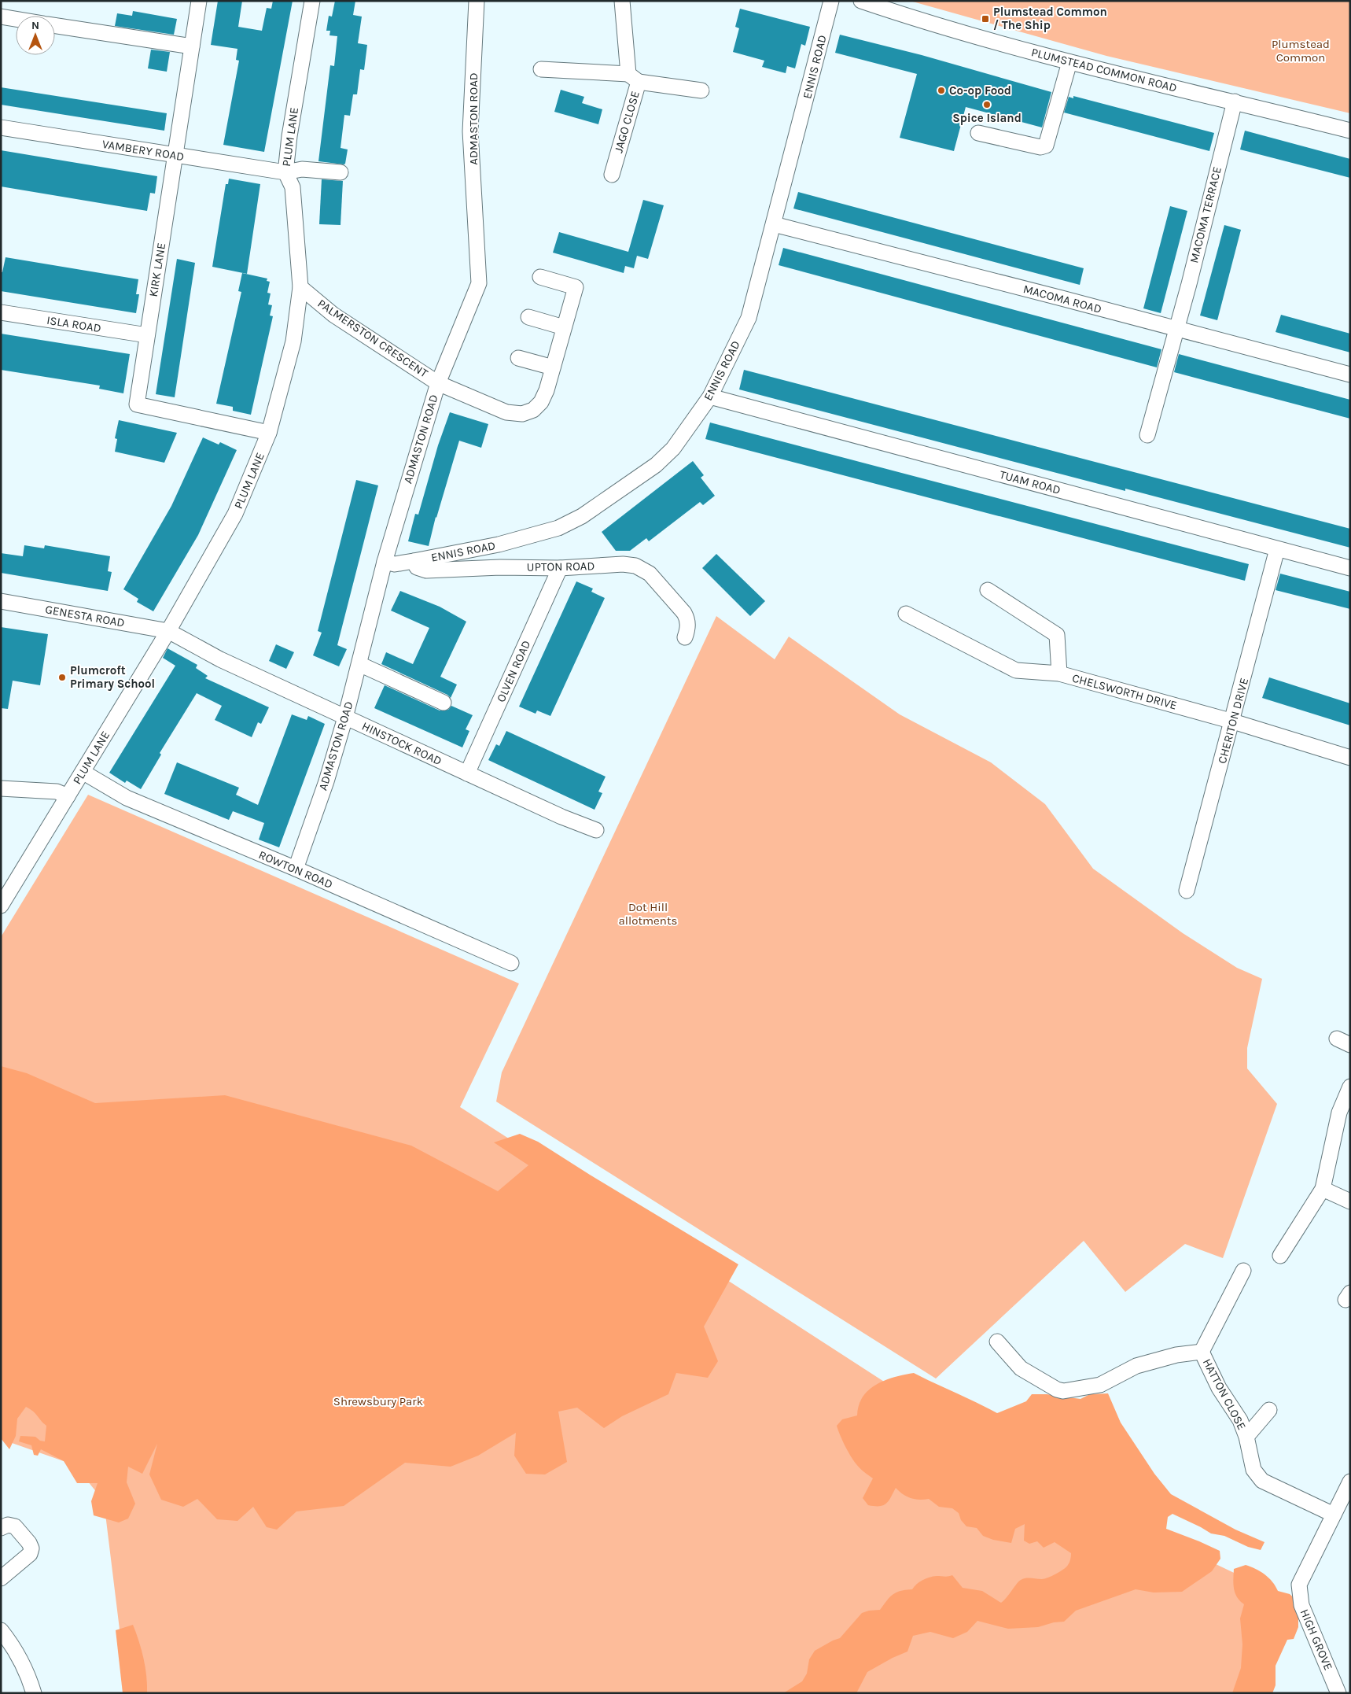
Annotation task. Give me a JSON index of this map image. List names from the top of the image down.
{
  "streets": {
    "street": [
      "ENNIS ROAD",
      "PLUMSTEAD COMMON ROAD",
      "ADMASTON ROAD",
      "JAGO CLOSE",
      "PLUM LANE",
      "VAMBERY ROAD",
      "MACOMA TERRACE",
      "KIRK LANE",
      "MACOMA ROAD",
      "ISLA ROAD",
      "PALMERSTON CRESCENT",
      "TUAM ROAD",
      "UPTON ROAD",
      "GENESTA ROAD",
      "OLVEN ROAD",
      "CHELSWORTH DRIVE",
      "CHERITON DRIVE",
      "HINSTOCK ROAD",
      "ROWTON ROAD",
      "HATTON CLOSE",
      "HIGH GROVE"
    ]
  },
  "crossings": [
    ["ENNIS ROAD", "ADMASTON ROAD"],
    ["ENNIS ROAD", "MACOMA ROAD"],
    ["ENNIS ROAD", "TUAM ROAD"],
    ["ENNIS ROAD", "UPTON ROAD"],
    ["PLUMSTEAD COMMON ROAD", "MACOMA TERRACE"],
    ["ADMASTON ROAD", "PALMERSTON CRESCENT"],
    ["ADMASTON ROAD", "HINSTOCK ROAD"],
    ["ADMASTON ROAD", "ROWTON ROAD"],
    ["PLUM LANE", "VAMBERY ROAD"],
    ["PLUM LANE", "KIRK LANE"],
    ["PLUM LANE", "PALMERSTON CRESCENT"],
    ["PLUM LANE", "GENESTA ROAD"],
    ["PLUM LANE", "HINSTOCK ROAD"],
    ["PLUM LANE", "ROWTON ROAD"],
    ["VAMBERY ROAD", "KIRK LANE"],
    ["MACOMA TERRACE", "MACOMA ROAD"],
    ["KIRK LANE", "ISLA ROAD"],
    ["TUAM ROAD", "CHERITON DRIVE"],
    ["UPTON ROAD", "OLVEN ROAD"],
    ["GENESTA ROAD", "HINSTOCK ROAD"],
    ["OLVEN ROAD", "HINSTOCK ROAD"],
    ["CHELSWORTH DRIVE", "CHERITON DRIVE"],
    ["HATTON CLOSE", "HIGH GROVE"]
  ],
  "parks": ["Plumstead Common", "Dot Hill allotments", "Shrewsbury Park"],
  "places": {
    "transit": ["Plumstead Common / The Ship"],
    "other": ["Co-op Food", "Spice Island", "Plumcroft Primary School"]
  },
  "north": "top"
}
